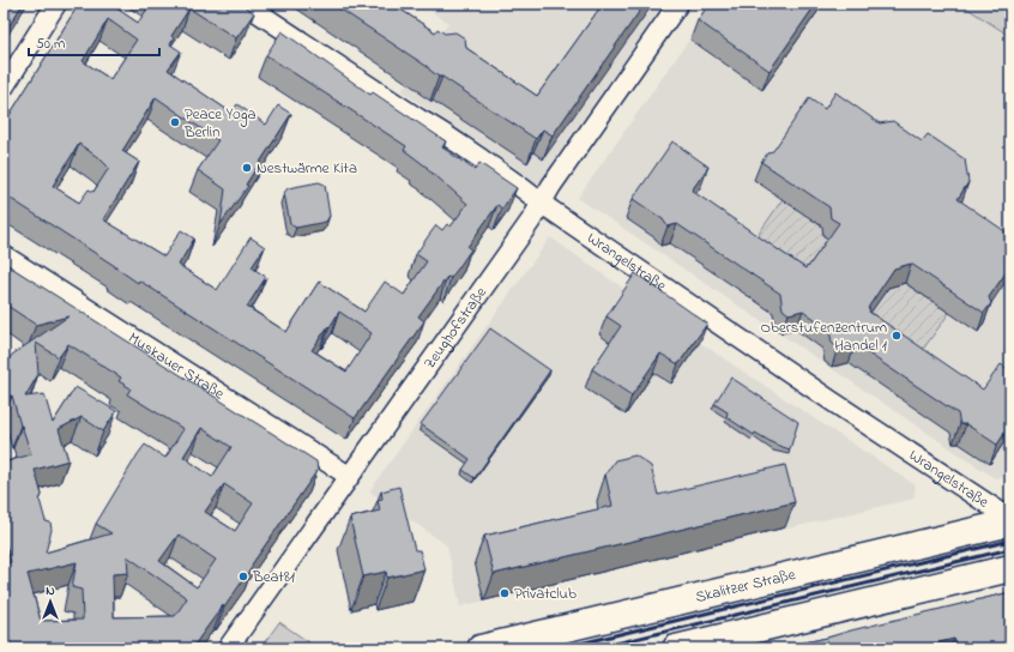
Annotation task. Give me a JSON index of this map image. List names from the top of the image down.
{
  "streets": {
    "main road": ["Skalitzer Straße"],
    "street": ["Wrangelstraße", "Zeughofstraße", "Muskauer Straße"]
  },
  "crossings": [
    ["Wrangelstraße", "Zeughofstraße"],
    ["Wrangelstraße", "Skalitzer Straße"],
    ["Zeughofstraße", "Muskauer Straße"]
  ],
  "places": [
    "Peace Yoga Berlin",
    "Nestwärme Kita",
    "Oberstufenzentrum Handel 1",
    "Beat81",
    "Privatclub"
  ],
  "scale_bar": "50 m",
  "north": "top"
}
